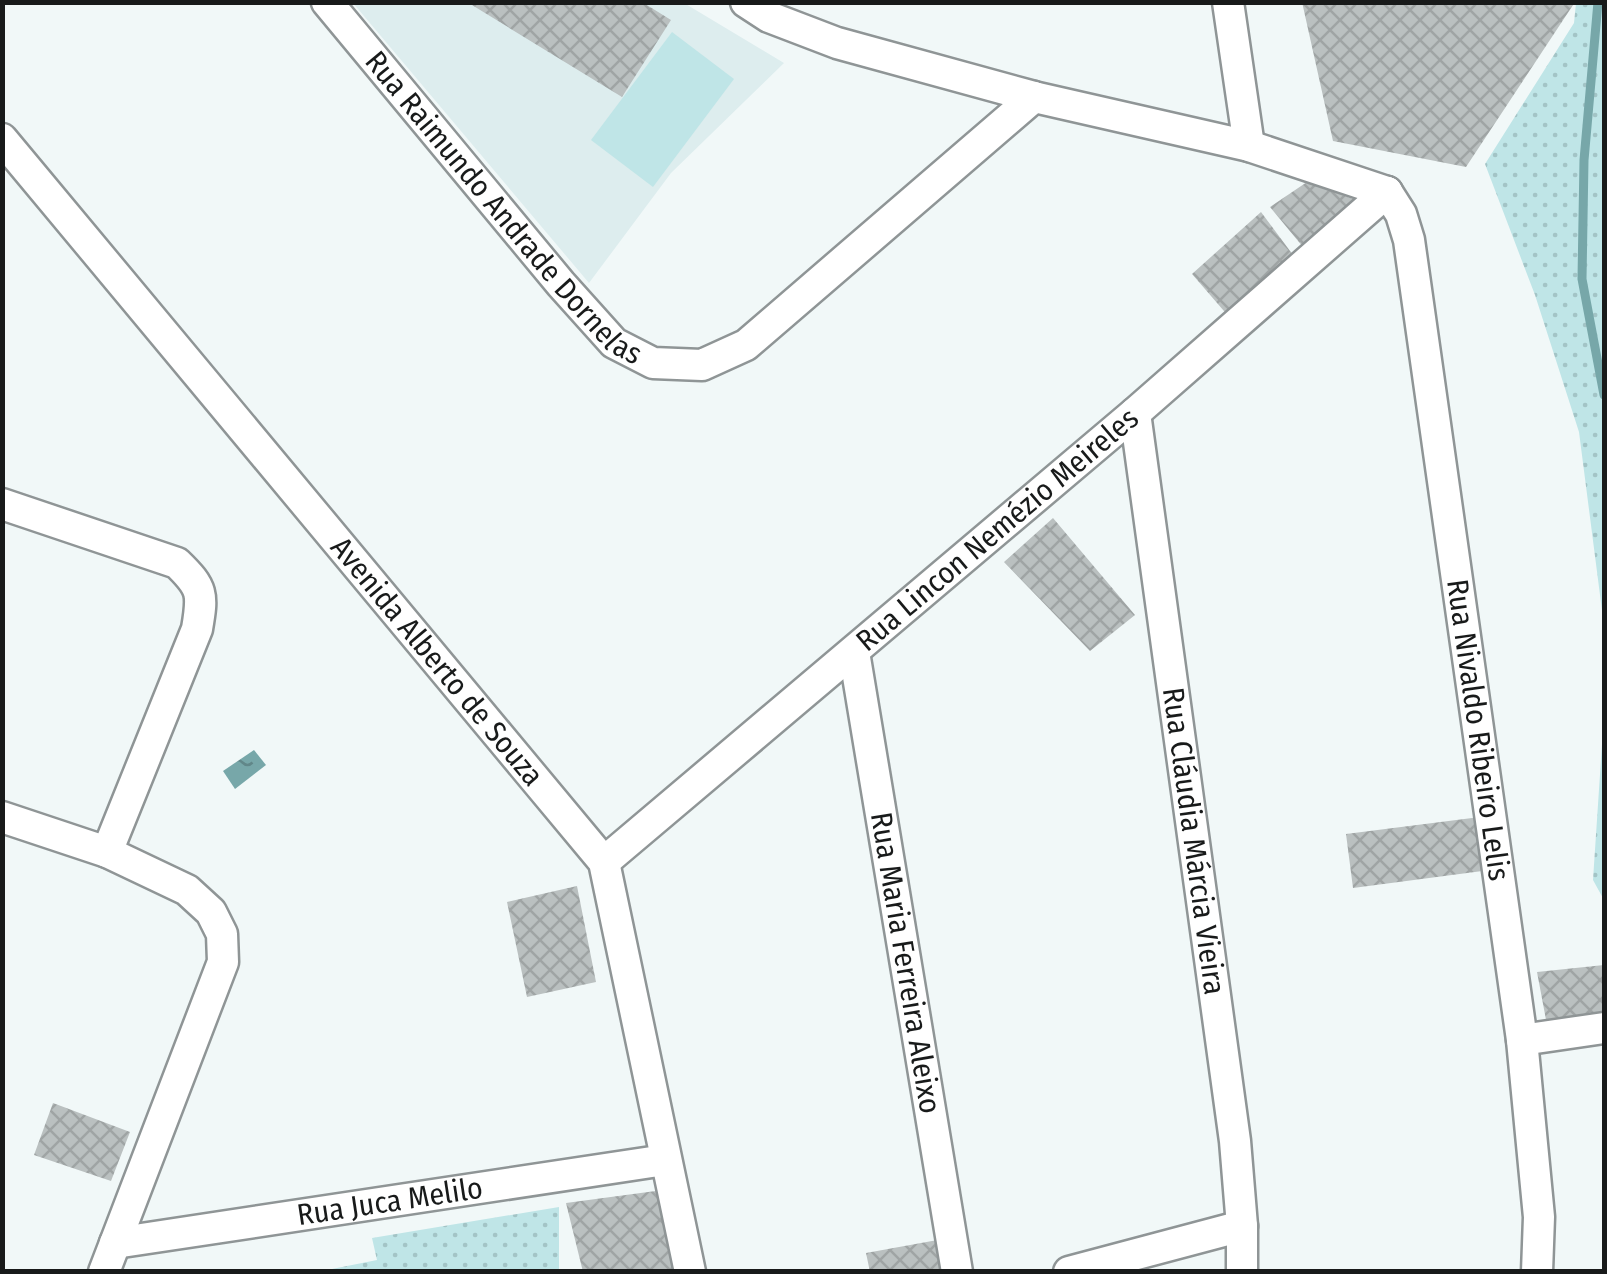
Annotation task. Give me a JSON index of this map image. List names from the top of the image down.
{
  "streets": {
    "street": [
      "Rua Raimundo Andrade Dornelas",
      "Rua Lincon Nemézio Meireles",
      "Avenida Alberto de Souza",
      "Rua Nivaldo Ribeiro Lelis",
      "Rua Cláudia Márcia Vieira",
      "Rua Maria Ferreira Aleixo",
      "Rua Juca Melilo"
    ]
  },
  "crossings": [
    ["Rua Lincon Nemézio Meireles", "Avenida Alberto de Souza"],
    ["Rua Lincon Nemézio Meireles", "Rua Nivaldo Ribeiro Lelis"],
    ["Rua Lincon Nemézio Meireles", "Rua Cláudia Márcia Vieira"],
    ["Rua Lincon Nemézio Meireles", "Rua Maria Ferreira Aleixo"],
    ["Avenida Alberto de Souza", "Rua Juca Melilo"]
  ]
}
